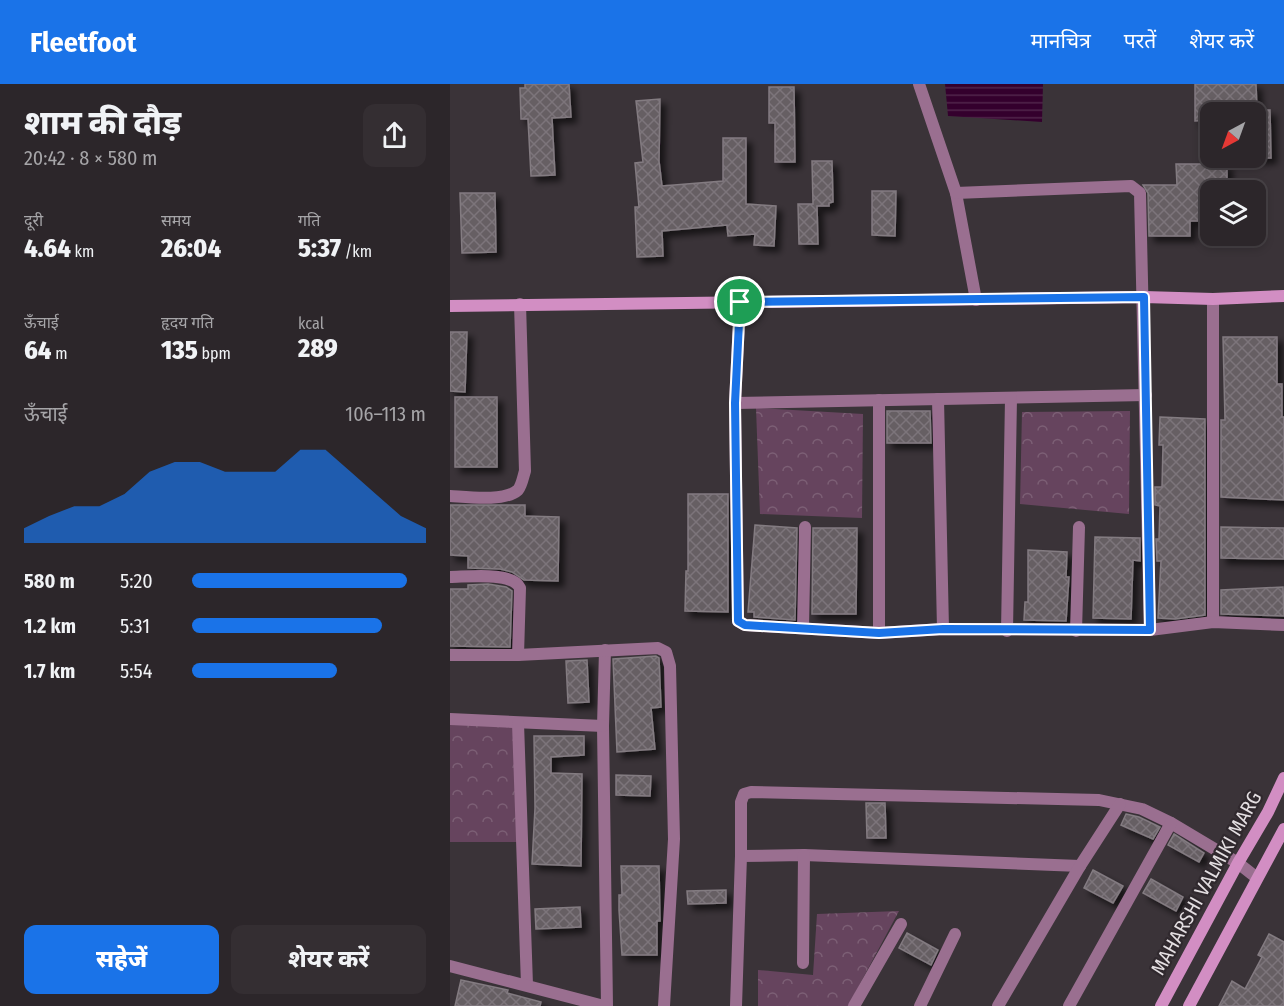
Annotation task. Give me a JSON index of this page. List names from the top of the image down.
{
  "streets": {
    "street": ["MAHARSHI VALMIKI MARG"]
  },
  "north": "bottom left",
  "page": {
    "header": "Fleetfoot",
    "nav": ["मानचित्र", "परतें", "शेयर करें"],
    "heading": ["शाम की दौड़", "20:42 · 8 × 580 m"],
    "stats": [
      ["दूरी", "4.64 km"],
      ["समय", "26:04"],
      ["गति", "5:37 /km"],
      ["ऊँचाई", "64 m"],
      ["हृदय गति", "135 bpm"],
      ["kcal", "289"]
    ],
    "chart": ["ऊँचाई", "106–113 m"],
    "list": [
      {
        "name": "580 m",
        "note": "5:20"
      },
      {
        "name": "1.2 km",
        "note": "5:31"
      },
      {
        "name": "1.7 km",
        "note": "5:54"
      }
    ],
    "buttons": ["सहेजें", "शेयर करें"]
  }
}
